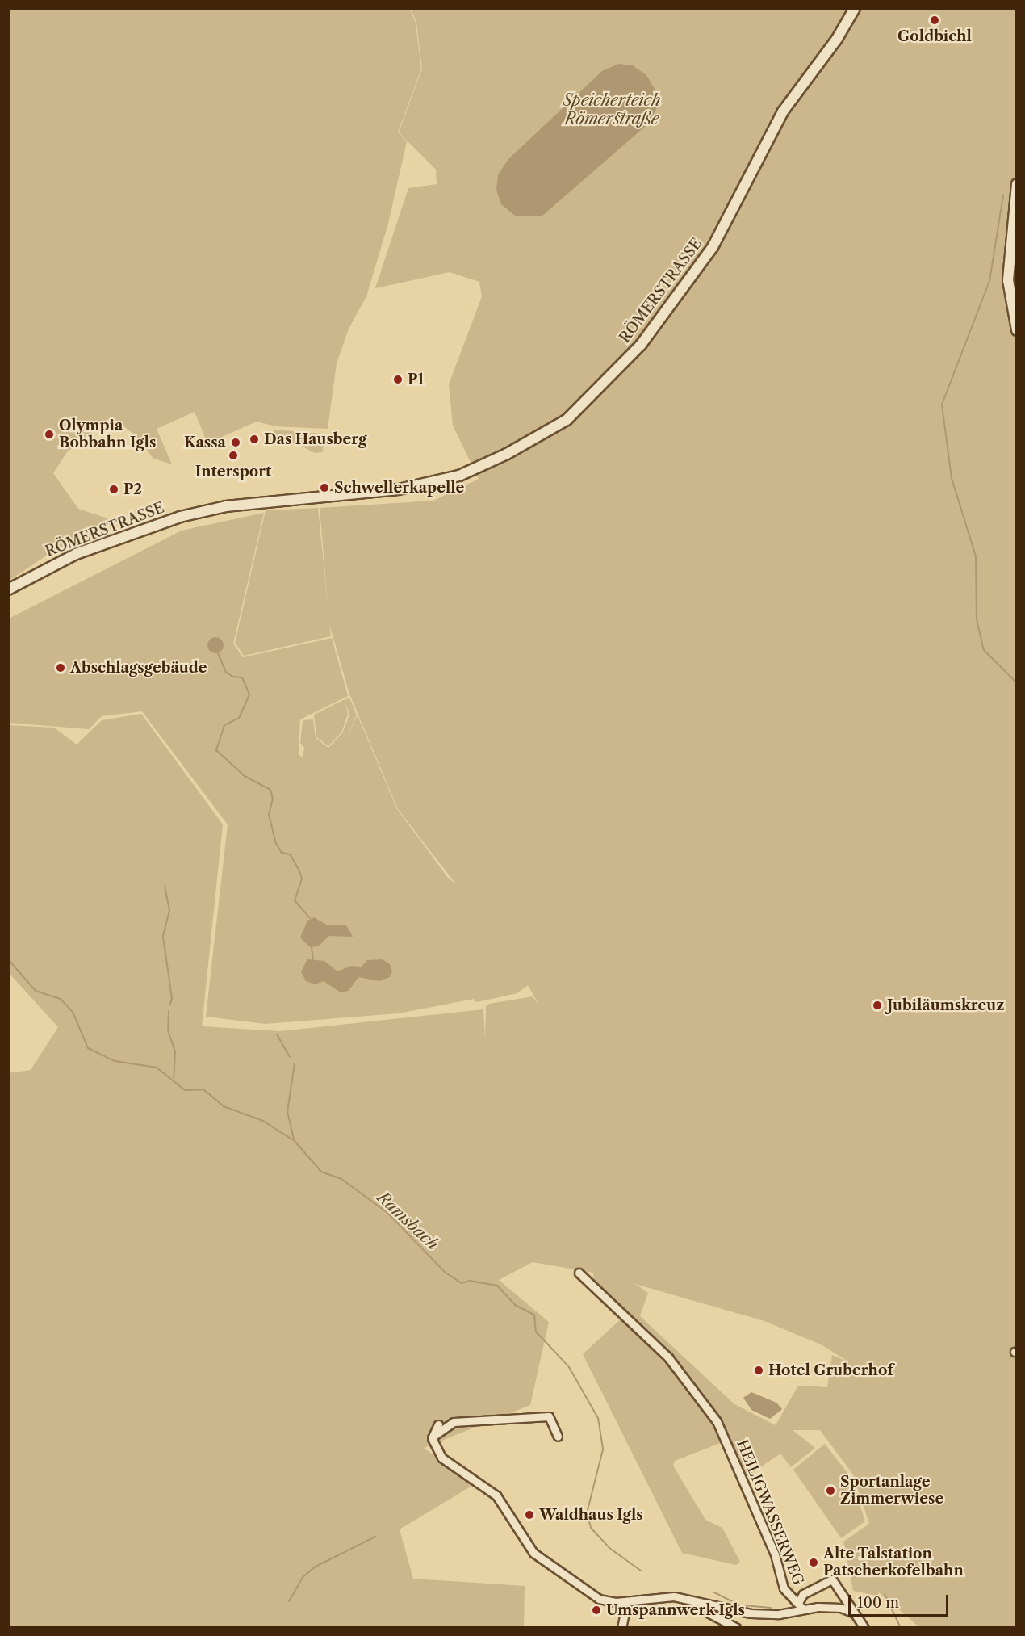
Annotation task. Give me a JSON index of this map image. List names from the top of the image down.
{
  "streets": {
    "main road": ["RÖMERSTRASSE"],
    "street": ["HEILIGWASSERWEG"]
  },
  "water": ["Speicherteich Römerstraße", "Ramsbach"],
  "places": [
    "Goldbichl",
    "P1",
    "Olympia Bobbahn Igls",
    "Das Hausberg",
    "Kassa",
    "Intersport",
    "Schwellerkapelle",
    "P2",
    "Abschlagsgebäude",
    "Jubiläumskreuz",
    "Hotel Gruberhof",
    "Sportanlage Zimmerwiese",
    "Waldhaus Igls",
    "Alte Talstation Patscherkofelbahn",
    "Umspannwerk Igls"
  ],
  "scale_bar": "100 m"
}
